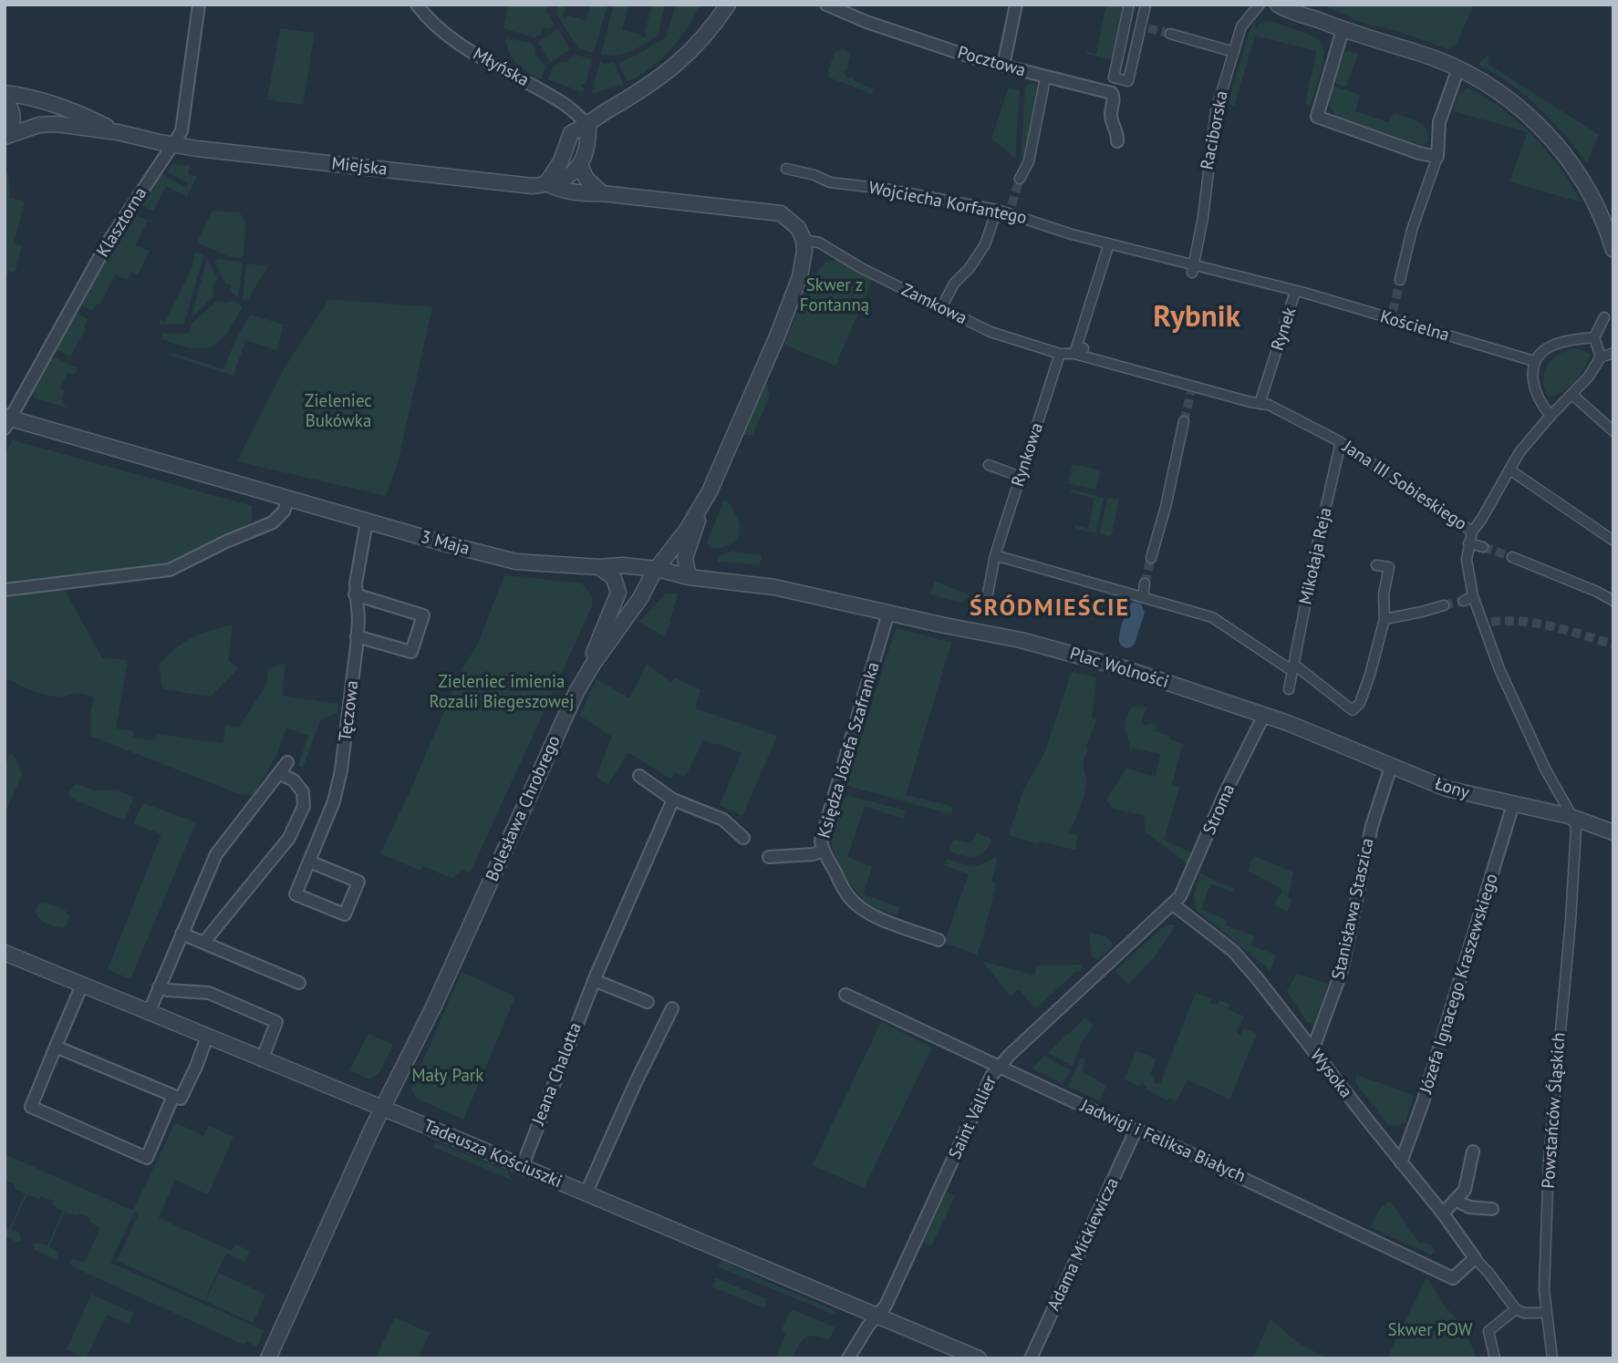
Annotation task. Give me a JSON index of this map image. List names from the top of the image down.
{
  "streets": {
    "street": [
      "Pocztowa",
      "Młyńska",
      "Raciborska",
      "Miejska",
      "Wojciecha Korfantego",
      "Klasztorna",
      "Zamkowa",
      "Kościelna",
      "Rynek",
      "Rynkowa",
      "Jana III Sobieskiego",
      "3 Maja",
      "Mikołaja Reja",
      "Plac Wolności",
      "Tęczowa",
      "Księdza Józefa Szafranka",
      "Łony",
      "Bolesława Chrobrego",
      "Stroma",
      "Stanisława Staszica",
      "Józefa Ignacego Kraszewskiego",
      "Jeana Chalotta",
      "Wysoka",
      "Powstańców Śląskich",
      "Saint Vallier",
      "Jadwigi i Feliksa Białych",
      "Tadeusza Kościuszki",
      "Adama Mickiewicza"
    ]
  },
  "crossings": [
    ["Raciborska", "Rynek"],
    ["Miejska", "Klasztorna"],
    ["Miejska", "Zamkowa"],
    ["Miejska", "Bolesława Chrobrego"],
    ["Wojciecha Korfantego", "Rynek"],
    ["Klasztorna", "3 Maja"],
    ["Zamkowa", "Rynkowa"],
    ["Zamkowa", "Bolesława Chrobrego"],
    ["Kościelna", "Rynek"],
    ["Rynek", "Jana III Sobieskiego"],
    ["Jana III Sobieskiego", "Mikołaja Reja"],
    ["Jana III Sobieskiego", "Łony"],
    ["Jana III Sobieskiego", "Powstańców Śląskich"],
    ["3 Maja", "Plac Wolności"],
    ["3 Maja", "Tęczowa"],
    ["3 Maja", "Księdza Józefa Szafranka"],
    ["3 Maja", "Bolesława Chrobrego"],
    ["Plac Wolności", "Księdza Józefa Szafranka"],
    ["Plac Wolności", "Łony"],
    ["Plac Wolności", "Stroma"],
    ["Łony", "Stanisława Staszica"],
    ["Łony", "Józefa Ignacego Kraszewskiego"],
    ["Łony", "Powstańców Śląskich"],
    ["Bolesława Chrobrego", "Tadeusza Kościuszki"],
    ["Stroma", "Wysoka"],
    ["Stroma", "Saint Vallier"],
    ["Stanisława Staszica", "Wysoka"],
    ["Józefa Ignacego Kraszewskiego", "Wysoka"],
    ["Jeana Chalotta", "Tadeusza Kościuszki"],
    ["Wysoka", "Saint Vallier"],
    ["Wysoka", "Jadwigi i Feliksa Białych"],
    ["Saint Vallier", "Jadwigi i Feliksa Białych"],
    ["Saint Vallier", "Tadeusza Kościuszki"],
    ["Jadwigi i Feliksa Białych", "Adama Mickiewicza"]
  ],
  "districts": ["Rybnik", "ŚRÓDMIEŚCIE"],
  "parks": [
    "Skwer z Fontanną",
    "Zieleniec Bukówka",
    "Zieleniec imienia Rozalii Biegeszowej",
    "Mały Park",
    "Skwer POW"
  ]
}
